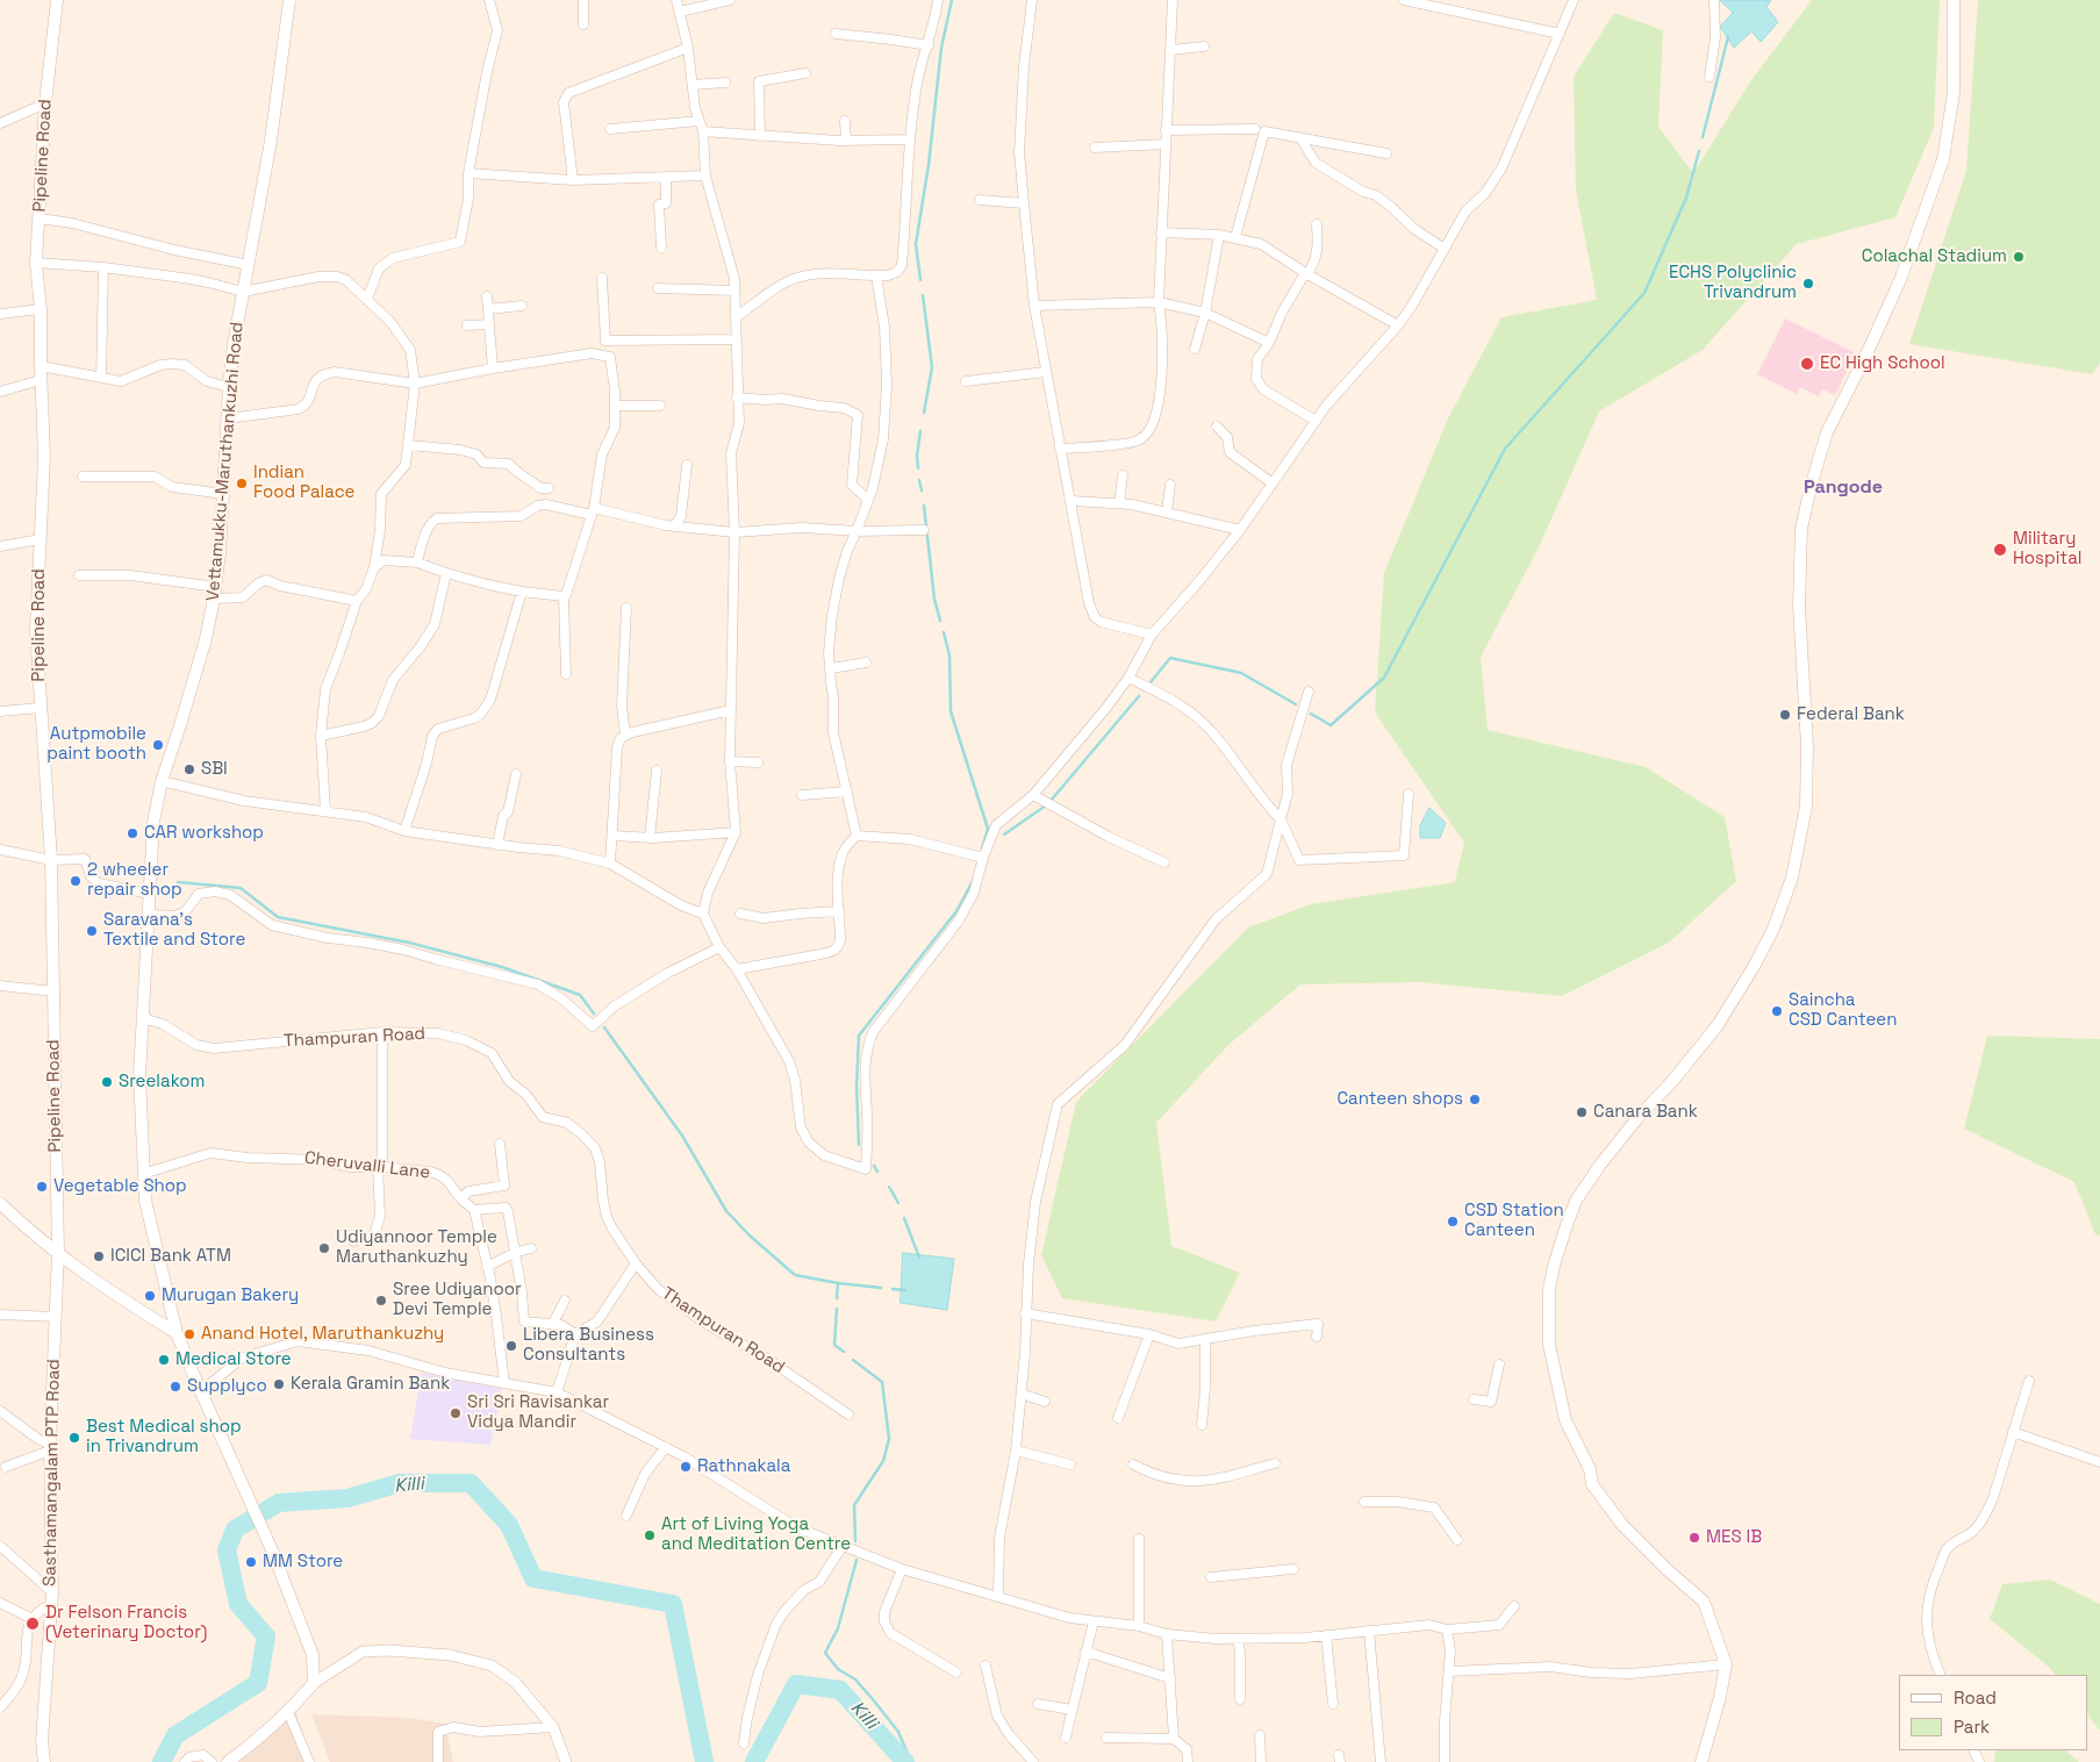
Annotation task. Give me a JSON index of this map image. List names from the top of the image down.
{
  "streets": {
    "main road": ["Pipeline Road", "Vettamukku-Maruthankuzhi Road", "Sasthamangalam PTP Road"],
    "street": ["Thampuran Road", "Cheruvalli Lane"]
  },
  "crossings": [
    ["Pipeline Road", "Sasthamangalam PTP Road"],
    ["Vettamukku-Maruthankuzhi Road", "Thampuran Road"],
    ["Vettamukku-Maruthankuzhi Road", "Cheruvalli Lane"]
  ],
  "districts": ["Pangode"],
  "water": ["Killi"],
  "places": [
    "Colachal Stadium",
    "ECHS Polyclinic Trivandrum",
    "EC High School",
    "Indian Food Palace",
    "Military Hospital",
    "Federal Bank",
    "Autpmobile paint booth",
    "SBI",
    "CAR workshop",
    "2 wheeler repair shop",
    "Saravana's Textile and Store",
    "Saincha CSD Canteen",
    "Sreelakom",
    "Canteen shops",
    "Canara Bank",
    "Vegetable Shop",
    "CSD Station Canteen",
    "Udiyannoor Temple Maruthankuzhy",
    "ICICI Bank ATM",
    "Murugan Bakery",
    "Sree Udiyanoor Devi Temple",
    "Anand Hotel, Maruthankuzhy",
    "Libera Business Consultants",
    "Medical Store",
    "Kerala Gramin Bank",
    "Supplyco",
    "Sri Sri Ravisankar Vidya Mandir",
    "Best Medical shop in Trivandrum",
    "Rathnakala",
    "Art of Living Yoga and Meditation Centre",
    "MES IB",
    "MM Store",
    "Dr Felson Francis (Veterinary Doctor)"
  ],
  "legend": ["Road", "Park"]
}
